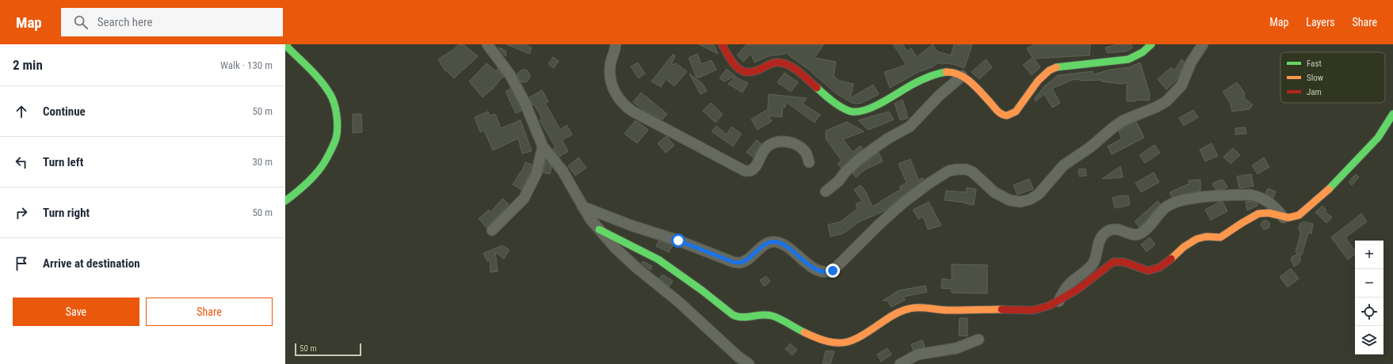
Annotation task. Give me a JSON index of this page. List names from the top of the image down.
{
  "legend": ["Fast", "Slow", "Jam"],
  "scale_bar": "50 m",
  "page": {
    "header": "Map",
    "search": "Search here",
    "nav": ["Map", "Layers", "Share"],
    "heading": ["2 min", "Walk · 130 m"],
    "list": [
      ["Continue", "50 m"],
      ["Turn left", "30 m"],
      ["Turn right", "50 m"],
      "Arrive at destination"
    ],
    "map_buttons": ["+", "−"],
    "buttons": ["Save", "Share"],
    "scale": "50 m"
  }
}
